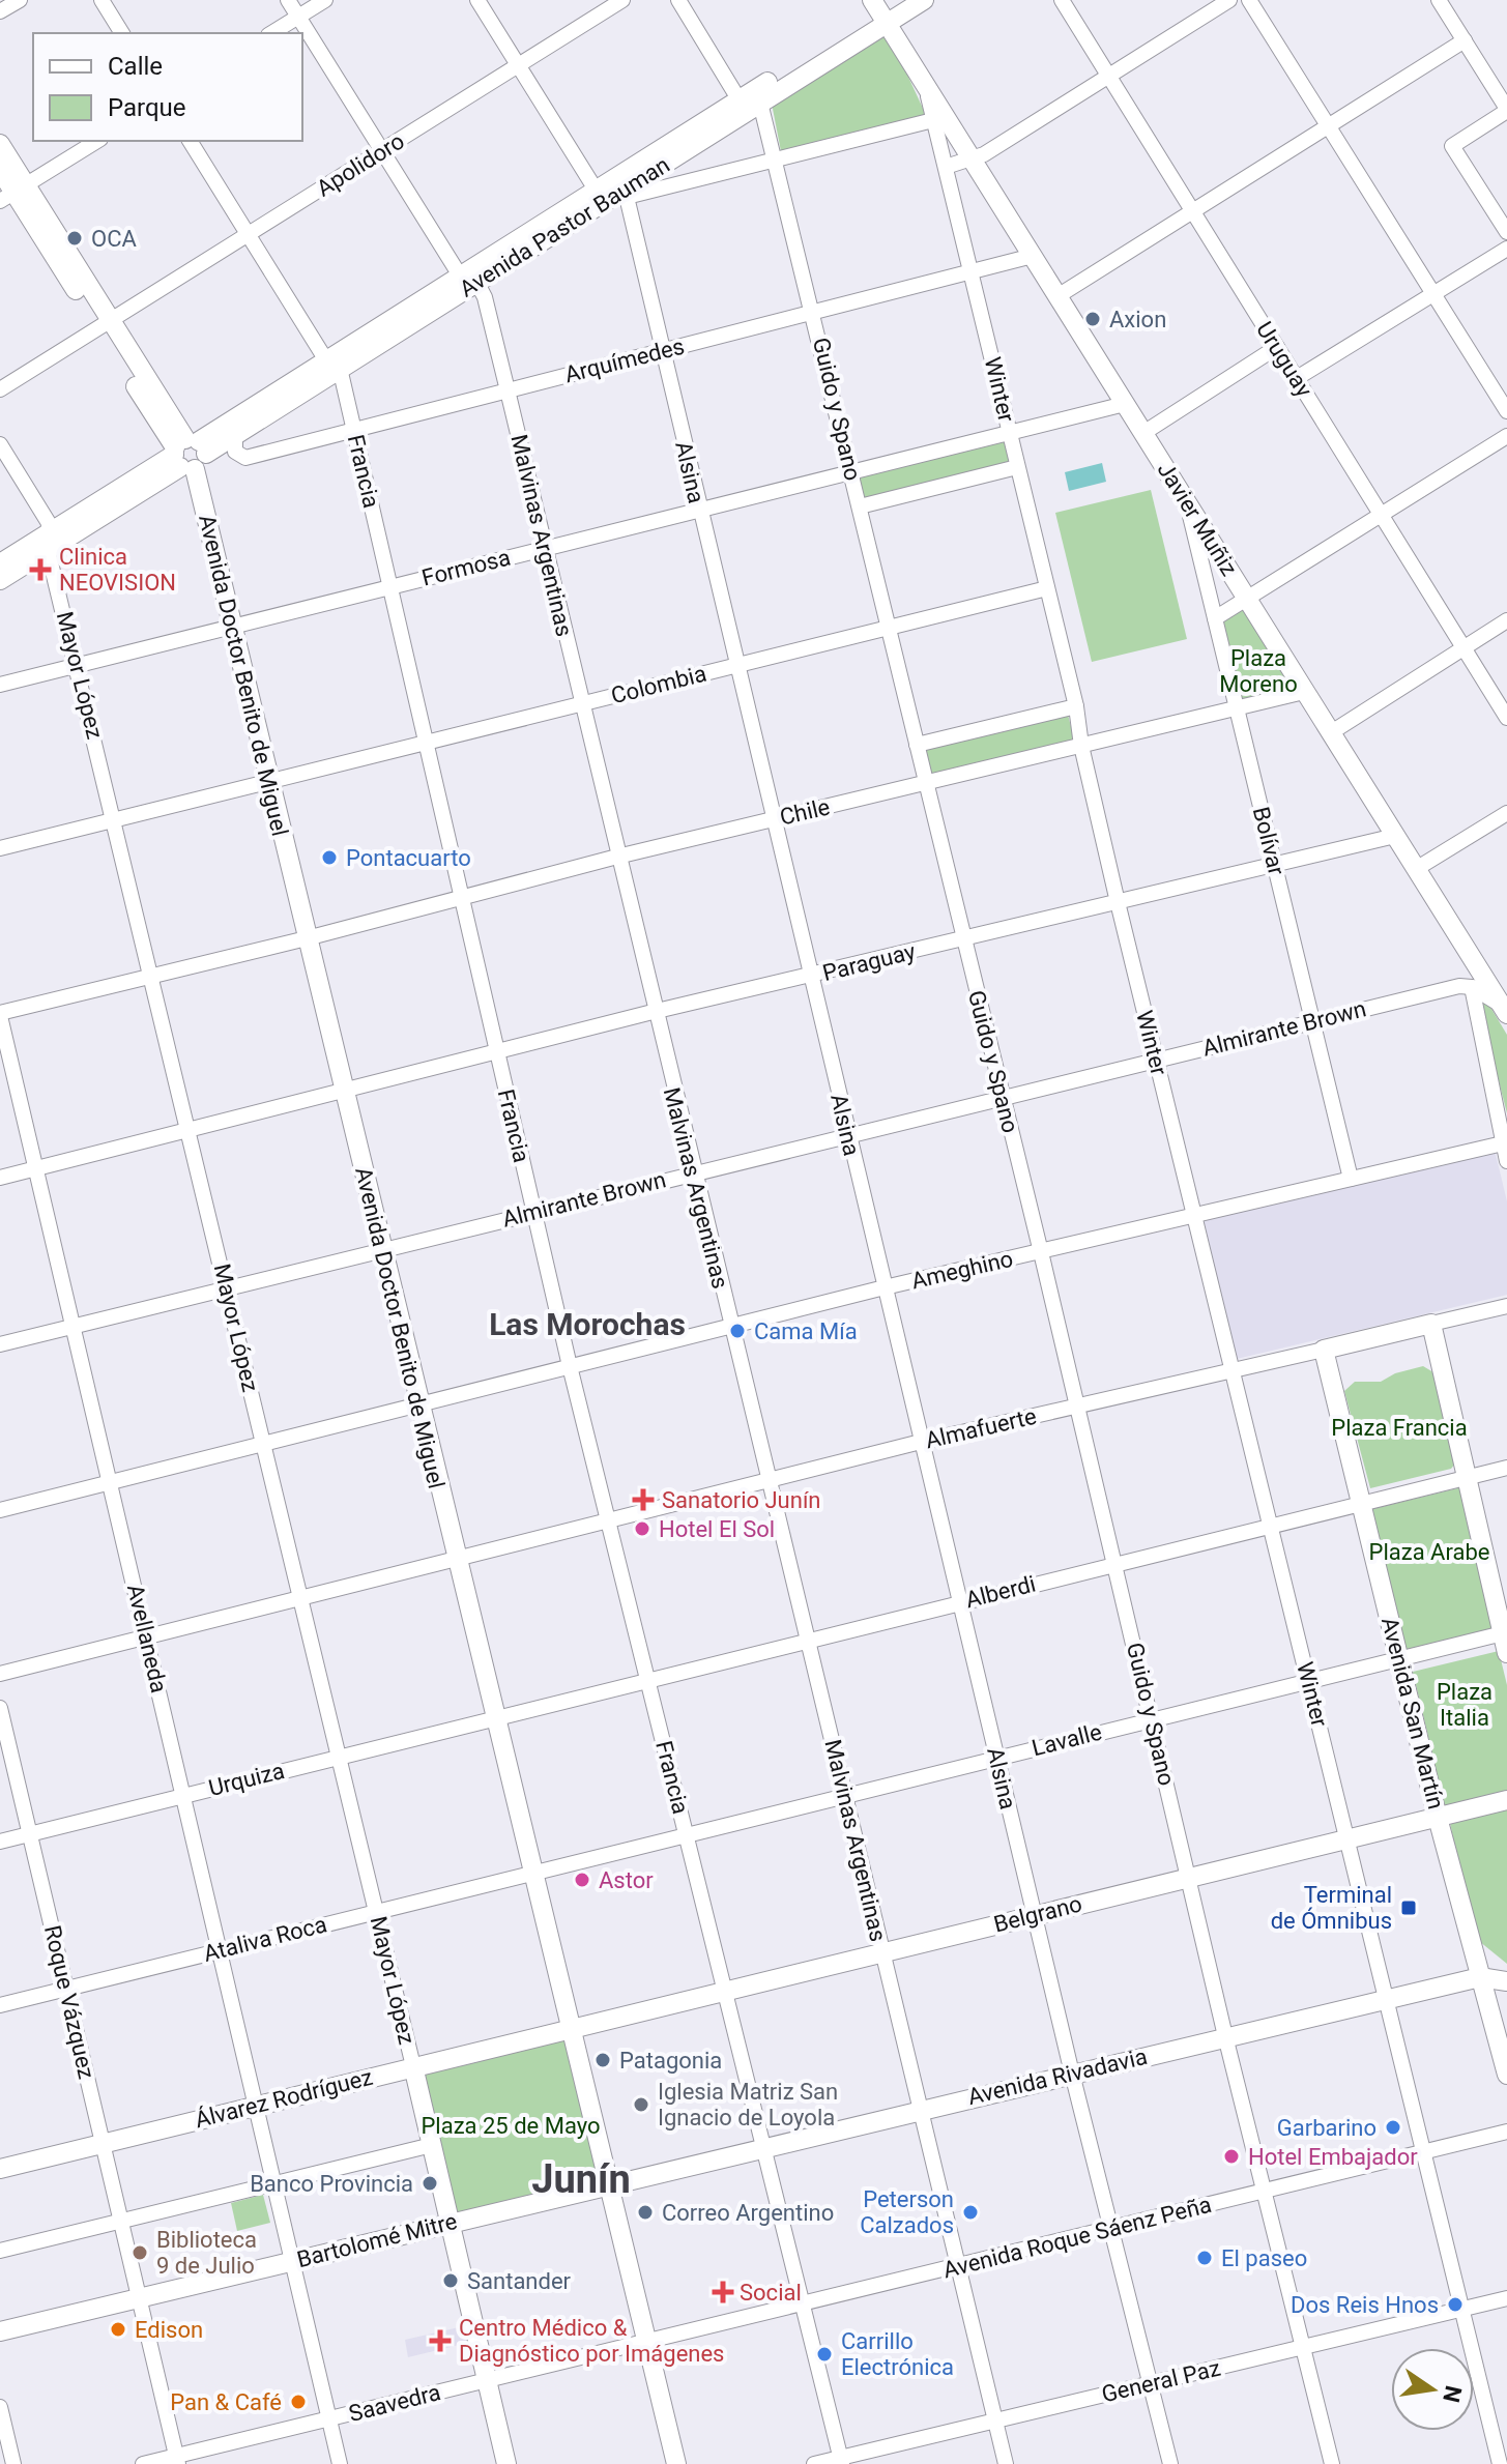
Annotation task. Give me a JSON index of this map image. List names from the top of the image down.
{
  "streets": {
    "main road": [
      "Avenida Pastor Bauman",
      "Javier Muñiz",
      "Mayor López",
      "Avenida Doctor Benito de Miguel",
      "Almafuerte",
      "Avenida San Martín",
      "Belgrano",
      "Avenida Rivadavia",
      "Álvarez Rodríguez",
      "Bartolomé Mitre"
    ],
    "street": [
      "Apolidoro",
      "Uruguay",
      "Arquímedes",
      "Winter",
      "Guido y Spano",
      "Francia",
      "Alsina",
      "Malvinas Argentinas",
      "Formosa",
      "Colombia",
      "Chile",
      "Bolívar",
      "Paraguay",
      "Almirante Brown",
      "Ameghino",
      "Alberdi",
      "Avellaneda",
      "Lavalle",
      "Urquiza",
      "Ataliva Roca",
      "Roque Vázquez",
      "Avenida Roque Sáenz Peña",
      "General Paz",
      "Saavedra"
    ]
  },
  "crossings": [
    ["Apolidoro", "Francia"],
    ["Apolidoro", "Malvinas Argentinas"],
    ["Apolidoro", "Avenida Doctor Benito de Miguel"],
    ["Avenida Pastor Bauman", "Arquímedes"],
    ["Avenida Pastor Bauman", "Guido y Spano"],
    ["Avenida Pastor Bauman", "Francia"],
    ["Avenida Pastor Bauman", "Alsina"],
    ["Avenida Pastor Bauman", "Javier Muñiz"],
    ["Avenida Pastor Bauman", "Malvinas Argentinas"],
    ["Avenida Pastor Bauman", "Avenida Doctor Benito de Miguel"],
    ["Arquímedes", "Winter"],
    ["Arquímedes", "Guido y Spano"],
    ["Arquímedes", "Francia"],
    ["Arquímedes", "Alsina"],
    ["Arquímedes", "Javier Muñiz"],
    ["Arquímedes", "Malvinas Argentinas"],
    ["Winter", "Javier Muñiz"],
    ["Winter", "Formosa"],
    ["Winter", "Colombia"],
    ["Winter", "Chile"],
    ["Winter", "Paraguay"],
    ["Winter", "Almirante Brown"],
    ["Winter", "Ameghino"],
    ["Winter", "Almafuerte"],
    ["Winter", "Alberdi"],
    ["Winter", "Lavalle"],
    ["Winter", "Belgrano"],
    ["Winter", "Avenida Rivadavia"],
    ["Winter", "Avenida Roque Sáenz Peña"],
    ["Winter", "General Paz"],
    ["Guido y Spano", "Formosa"],
    ["Guido y Spano", "Colombia"],
    ["Guido y Spano", "Chile"],
    ["Guido y Spano", "Paraguay"],
    ["Guido y Spano", "Almirante Brown"],
    ["Guido y Spano", "Ameghino"],
    ["Guido y Spano", "Almafuerte"],
    ["Guido y Spano", "Alberdi"],
    ["Guido y Spano", "Lavalle"],
    ["Guido y Spano", "Belgrano"],
    ["Guido y Spano", "Avenida Rivadavia"],
    ["Guido y Spano", "Avenida Roque Sáenz Peña"],
    ["Guido y Spano", "General Paz"],
    ["Francia", "Formosa"],
    ["Francia", "Colombia"],
    ["Francia", "Chile"],
    ["Francia", "Paraguay"],
    ["Francia", "Almirante Brown"],
    ["Francia", "Ameghino"],
    ["Francia", "Almafuerte"],
    ["Francia", "Alberdi"],
    ["Francia", "Lavalle"],
    ["Francia", "Belgrano"],
    ["Francia", "Avenida Rivadavia"],
    ["Francia", "Avenida Roque Sáenz Peña"],
    ["Francia", "General Paz"],
    ["Alsina", "Formosa"],
    ["Alsina", "Colombia"],
    ["Alsina", "Chile"],
    ["Alsina", "Paraguay"],
    ["Alsina", "Almirante Brown"],
    ["Alsina", "Ameghino"],
    ["Alsina", "Almafuerte"],
    ["Alsina", "Alberdi"],
    ["Alsina", "Lavalle"],
    ["Alsina", "Belgrano"],
    ["Alsina", "Avenida Rivadavia"],
    ["Alsina", "Avenida Roque Sáenz Peña"],
    ["Alsina", "General Paz"],
    ["Javier Muñiz", "Formosa"],
    ["Javier Muñiz", "Chile"],
    ["Javier Muñiz", "Bolívar"],
    ["Javier Muñiz", "Paraguay"],
    ["Malvinas Argentinas", "Formosa"],
    ["Malvinas Argentinas", "Colombia"],
    ["Malvinas Argentinas", "Chile"],
    ["Malvinas Argentinas", "Paraguay"],
    ["Malvinas Argentinas", "Almirante Brown"],
    ["Malvinas Argentinas", "Ameghino"],
    ["Malvinas Argentinas", "Almafuerte"],
    ["Malvinas Argentinas", "Alberdi"],
    ["Malvinas Argentinas", "Lavalle"],
    ["Malvinas Argentinas", "Belgrano"],
    ["Malvinas Argentinas", "Avenida Rivadavia"],
    ["Malvinas Argentinas", "Avenida Roque Sáenz Peña"],
    ["Malvinas Argentinas", "General Paz"],
    ["Formosa", "Mayor López"],
    ["Formosa", "Avenida Doctor Benito de Miguel"],
    ["Mayor López", "Colombia"],
    ["Mayor López", "Chile"],
    ["Mayor López", "Paraguay"],
    ["Mayor López", "Almirante Brown"],
    ["Mayor López", "Ameghino"],
    ["Mayor López", "Almafuerte"],
    ["Mayor López", "Urquiza"],
    ["Mayor López", "Ataliva Roca"],
    ["Mayor López", "Álvarez Rodríguez"],
    ["Mayor López", "Bartolomé Mitre"],
    ["Mayor López", "Saavedra"],
    ["Avenida Doctor Benito de Miguel", "Colombia"],
    ["Avenida Doctor Benito de Miguel", "Chile"],
    ["Avenida Doctor Benito de Miguel", "Paraguay"],
    ["Avenida Doctor Benito de Miguel", "Almirante Brown"],
    ["Avenida Doctor Benito de Miguel", "Ameghino"],
    ["Avenida Doctor Benito de Miguel", "Almafuerte"],
    ["Avenida Doctor Benito de Miguel", "Alberdi"],
    ["Avenida Doctor Benito de Miguel", "Lavalle"],
    ["Avenida Doctor Benito de Miguel", "Urquiza"],
    ["Avenida Doctor Benito de Miguel", "Belgrano"],
    ["Avenida Doctor Benito de Miguel", "Ataliva Roca"],
    ["Avenida Doctor Benito de Miguel", "Avenida Rivadavia"],
    ["Avenida Doctor Benito de Miguel", "Álvarez Rodríguez"],
    ["Avenida Doctor Benito de Miguel", "Avenida Roque Sáenz Peña"],
    ["Avenida Doctor Benito de Miguel", "Bartolomé Mitre"],
    ["Avenida Doctor Benito de Miguel", "Saavedra"],
    ["Chile", "Bolívar"],
    ["Chile", "Avellaneda"],
    ["Bolívar", "Paraguay"],
    ["Bolívar", "Almirante Brown"],
    ["Bolívar", "Ameghino"],
    ["Paraguay", "Avellaneda"],
    ["Almirante Brown", "Avellaneda"],
    ["Ameghino", "Avellaneda"],
    ["Almafuerte", "Avellaneda"],
    ["Almafuerte", "Avenida San Martín"],
    ["Alberdi", "Avenida San Martín"],
    ["Alberdi", "Urquiza"],
    ["Avellaneda", "Urquiza"],
    ["Avellaneda", "Ataliva Roca"],
    ["Avellaneda", "Álvarez Rodríguez"],
    ["Avellaneda", "Bartolomé Mitre"],
    ["Avellaneda", "Saavedra"],
    ["Avenida San Martín", "Lavalle"],
    ["Avenida San Martín", "Belgrano"],
    ["Avenida San Martín", "Avenida Rivadavia"],
    ["Lavalle", "Ataliva Roca"],
    ["Urquiza", "Roque Vázquez"],
    ["Belgrano", "Álvarez Rodríguez"],
    ["Ataliva Roca", "Roque Vázquez"],
    ["Roque Vázquez", "Álvarez Rodríguez"],
    ["Roque Vázquez", "Bartolomé Mitre"],
    ["Roque Vázquez", "Saavedra"],
    ["Avenida Rivadavia", "Bartolomé Mitre"],
    ["Avenida Roque Sáenz Peña", "Saavedra"]
  ],
  "districts": ["Las Morochas", "Junín"],
  "parks": [
    "Plaza Moreno",
    "Plaza Francia",
    "Plaza Arabe",
    "Plaza Italia",
    "Plaza 25 de Mayo"
  ],
  "places": {
    "other": [
      "OCA",
      "Axion",
      "Pontacuarto",
      "Cama Mía",
      "Hotel El Sol",
      "Astor",
      "Patagonia",
      "Iglesia Matriz San Ignacio de Loyola",
      "Garbarino",
      "Hotel Embajador",
      "Banco Provincia",
      "Correo Argentino",
      "Peterson Calzados",
      "Biblioteca 9 de Julio",
      "El paseo",
      "Santander",
      "Dos Reis Hnos",
      "Edison",
      "Carrillo Electrónica",
      "Pan & Café"
    ],
    "health": [
      "Clinica NEOVISION",
      "Sanatorio Junín",
      "Social",
      "Centro Médico & Diagnóstico por Imágenes"
    ],
    "transit": ["Terminal de Ómnibus"]
  },
  "legend": ["Calle", "Parque"],
  "north": "right"
}
